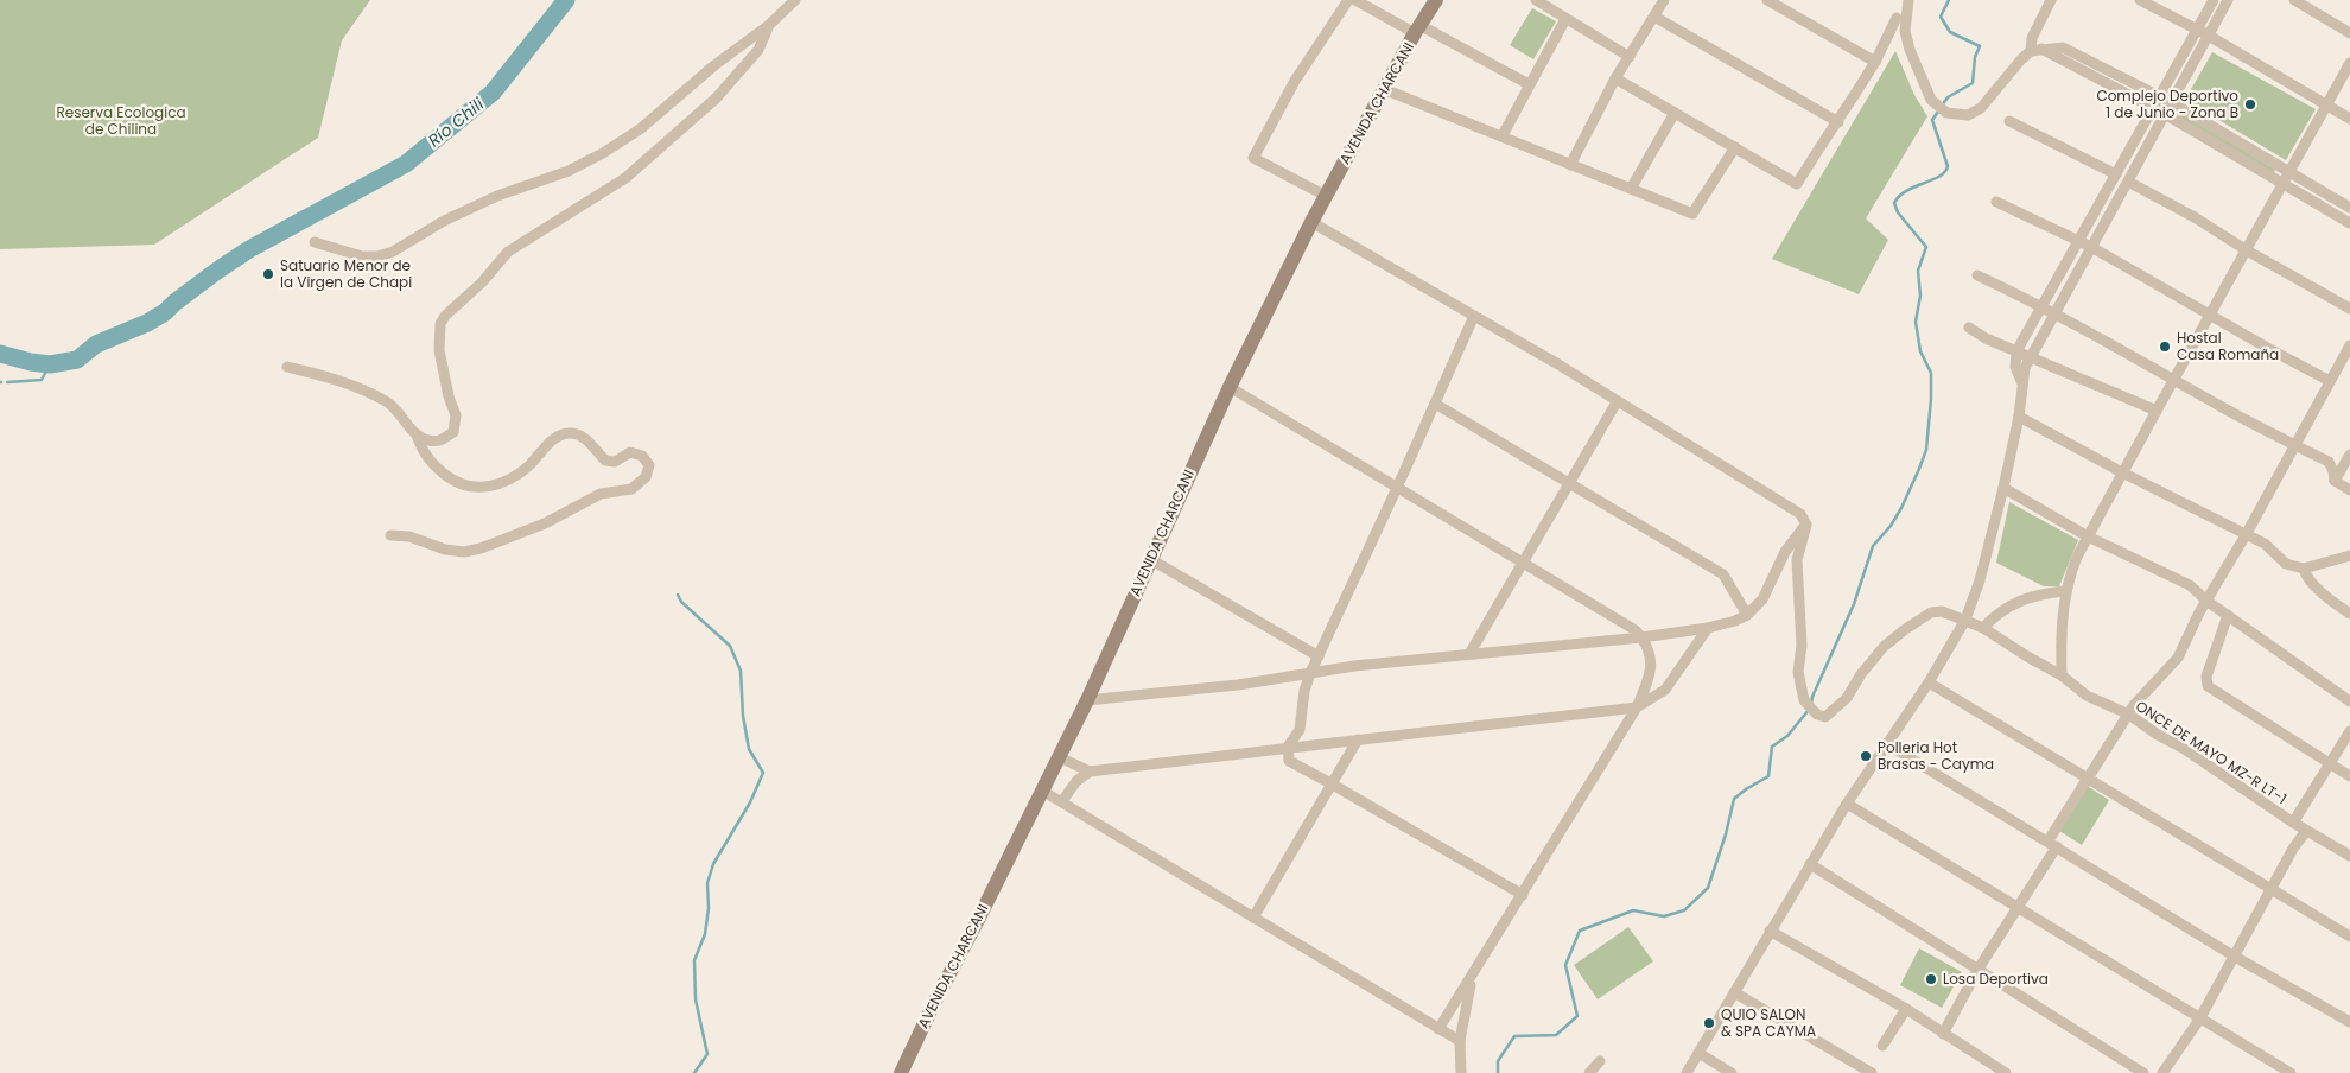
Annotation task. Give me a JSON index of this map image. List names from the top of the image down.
{
  "streets": {
    "main road": ["AVENIDA CHARCANI"],
    "street": ["ONCE DE MAYO MZ-R LT-1"]
  },
  "water": ["Río Chili"],
  "parks": ["Reserva Ecologica de Chilina"],
  "places": [
    "Complejo Deportivo 1 de Junio - Zona B",
    "Satuario Menor de la Virgen de Chapi",
    "Hostal Casa Romaña",
    "Polleria Hot Brasas - Cayma",
    "Losa Deportiva",
    "QUIO SALON & SPA CAYMA"
  ]
}
